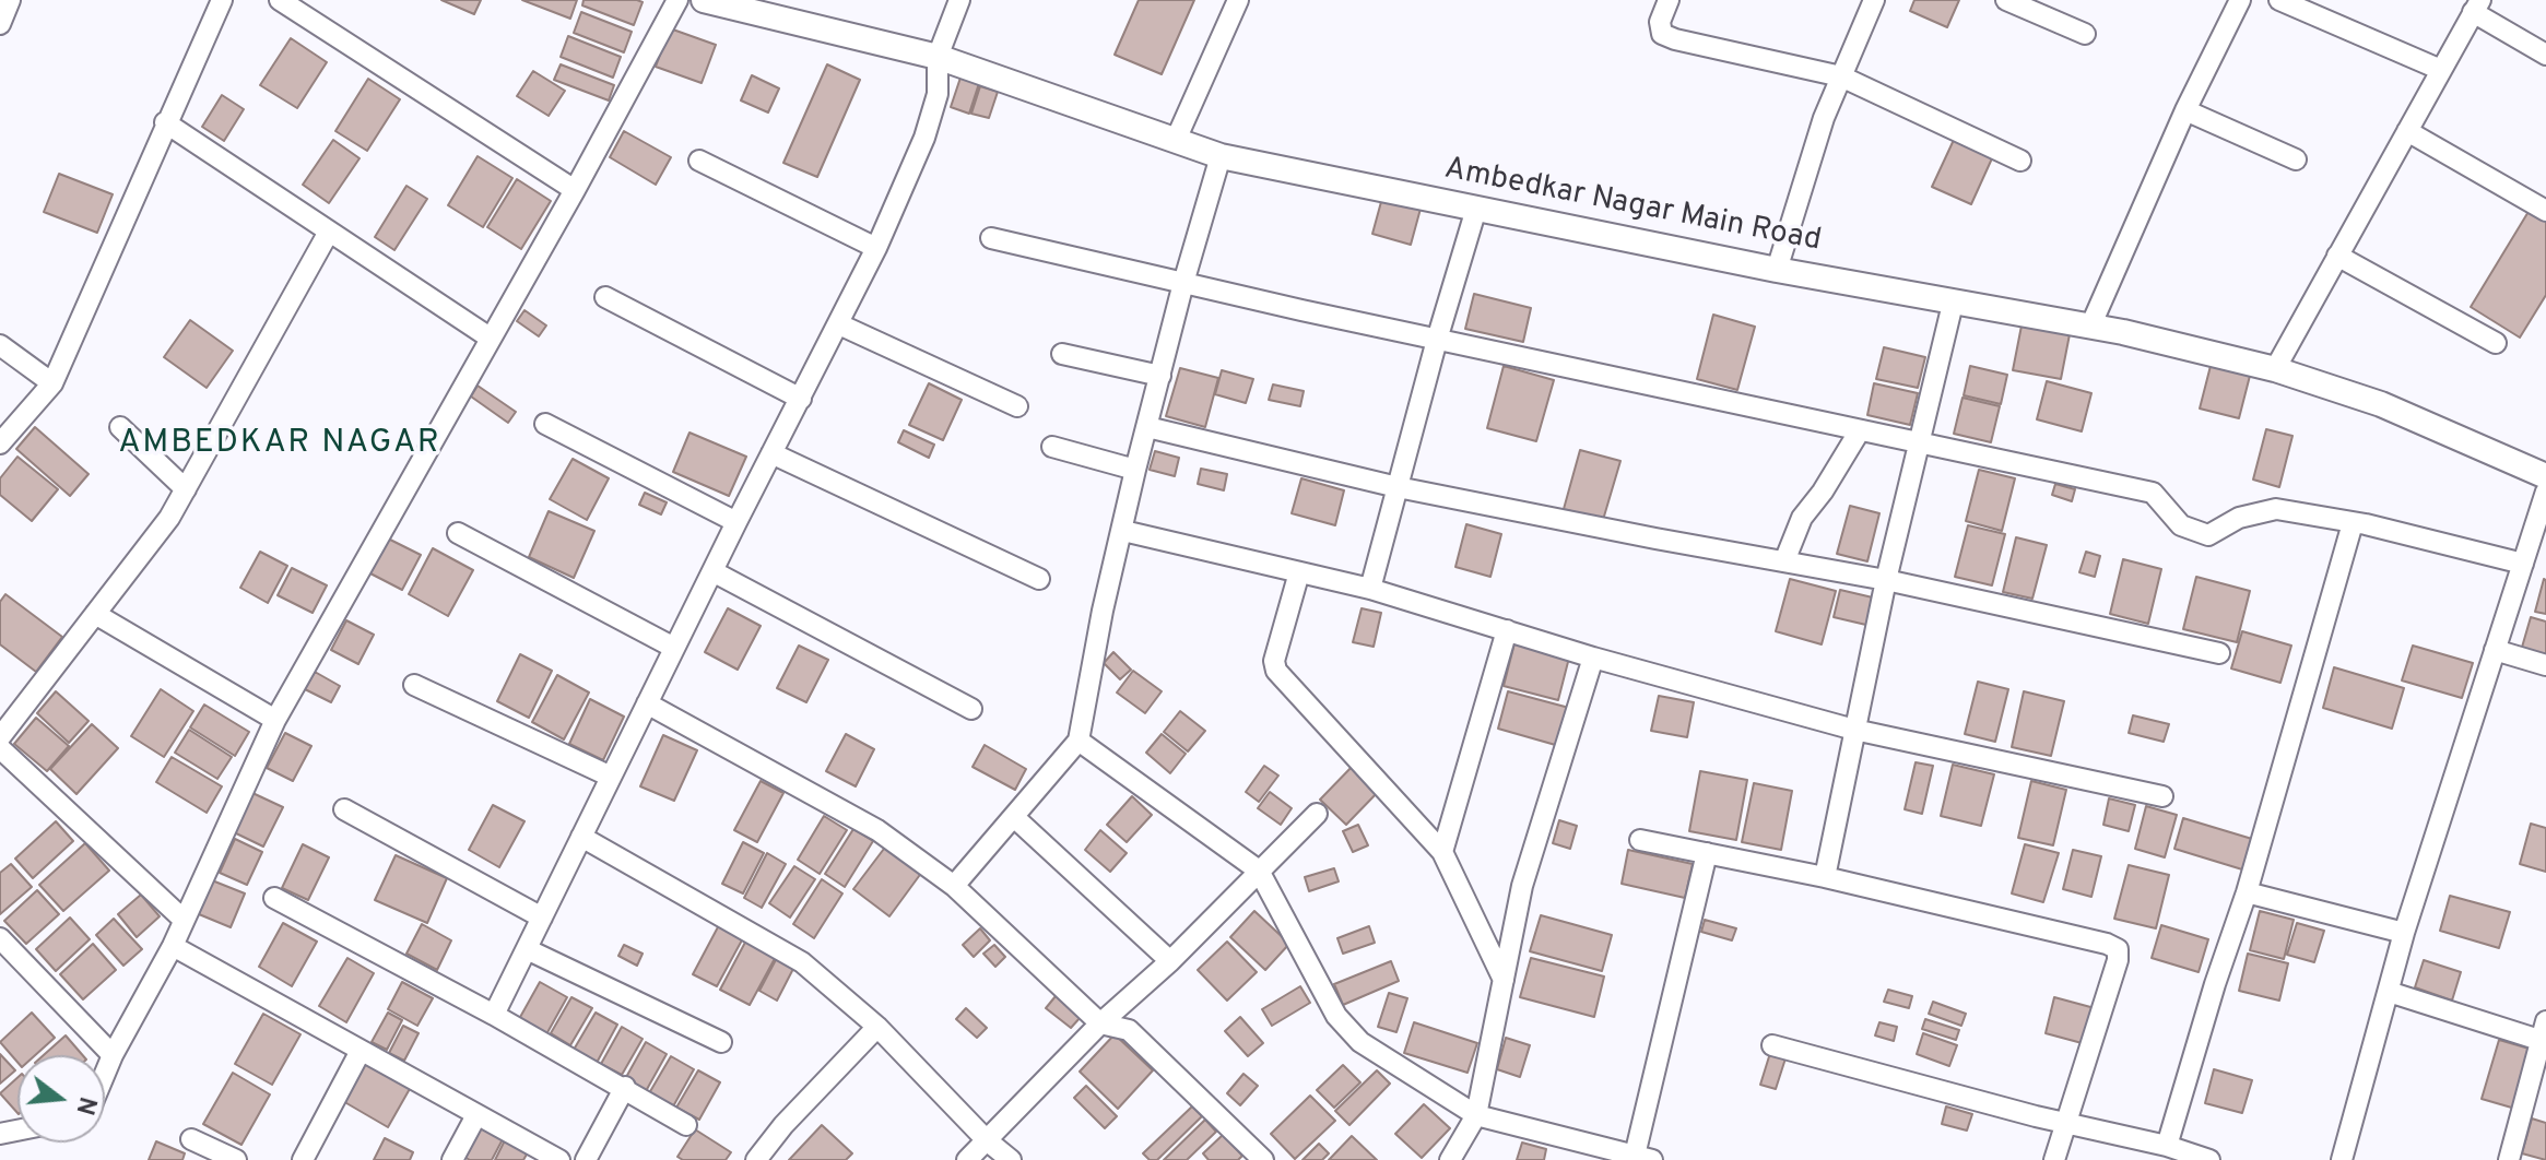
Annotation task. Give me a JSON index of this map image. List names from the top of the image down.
{
  "streets": {
    "street": ["Ambedkar Nagar Main Road"]
  },
  "districts": ["AMBEDKAR NAGAR"],
  "north": "right"
}
